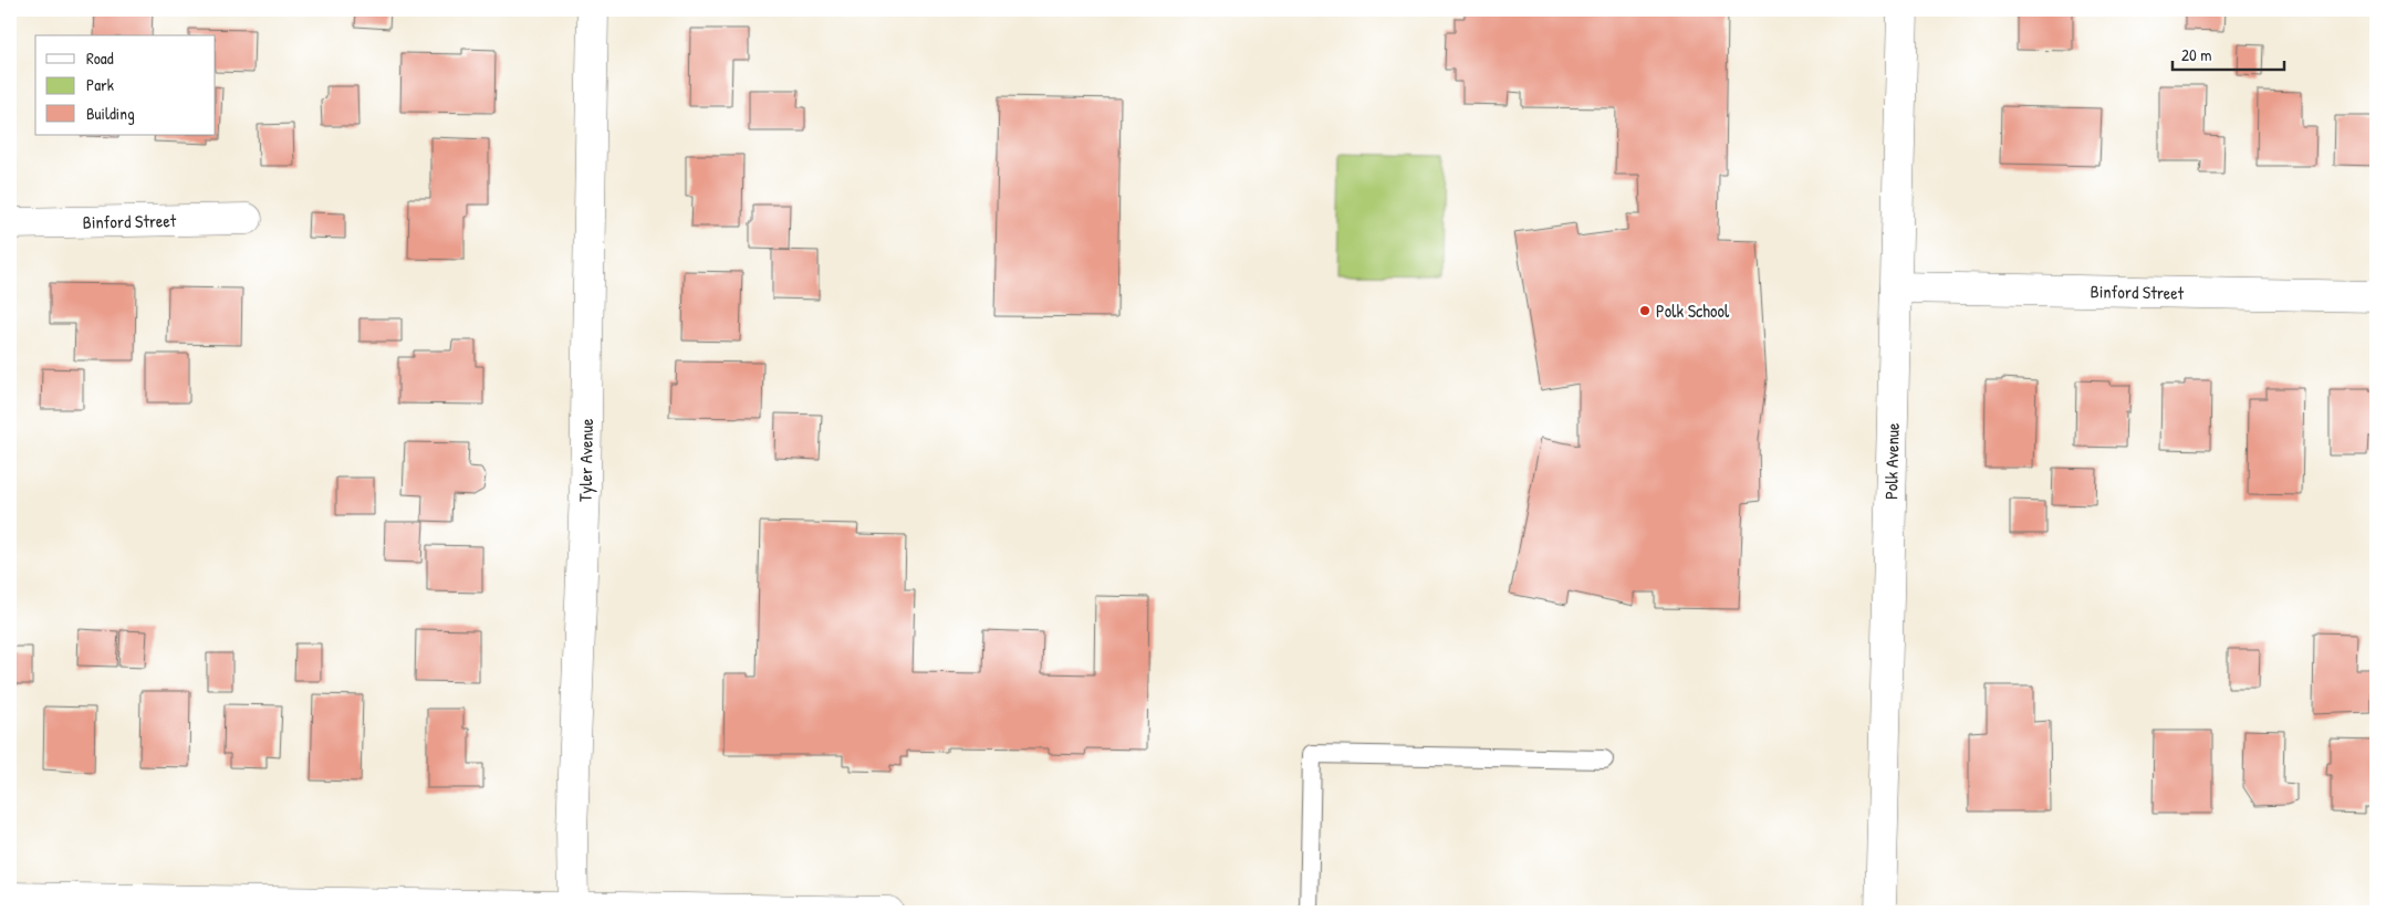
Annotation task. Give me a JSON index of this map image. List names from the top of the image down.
{
  "streets": {
    "street": ["Binford Street", "Tyler Avenue", "Polk Avenue"]
  },
  "crossings": [
    ["Binford Street", "Polk Avenue"]
  ],
  "places": ["Polk School"],
  "legend": ["Road", "Park", "Building"],
  "scale_bar": "20 m"
}
